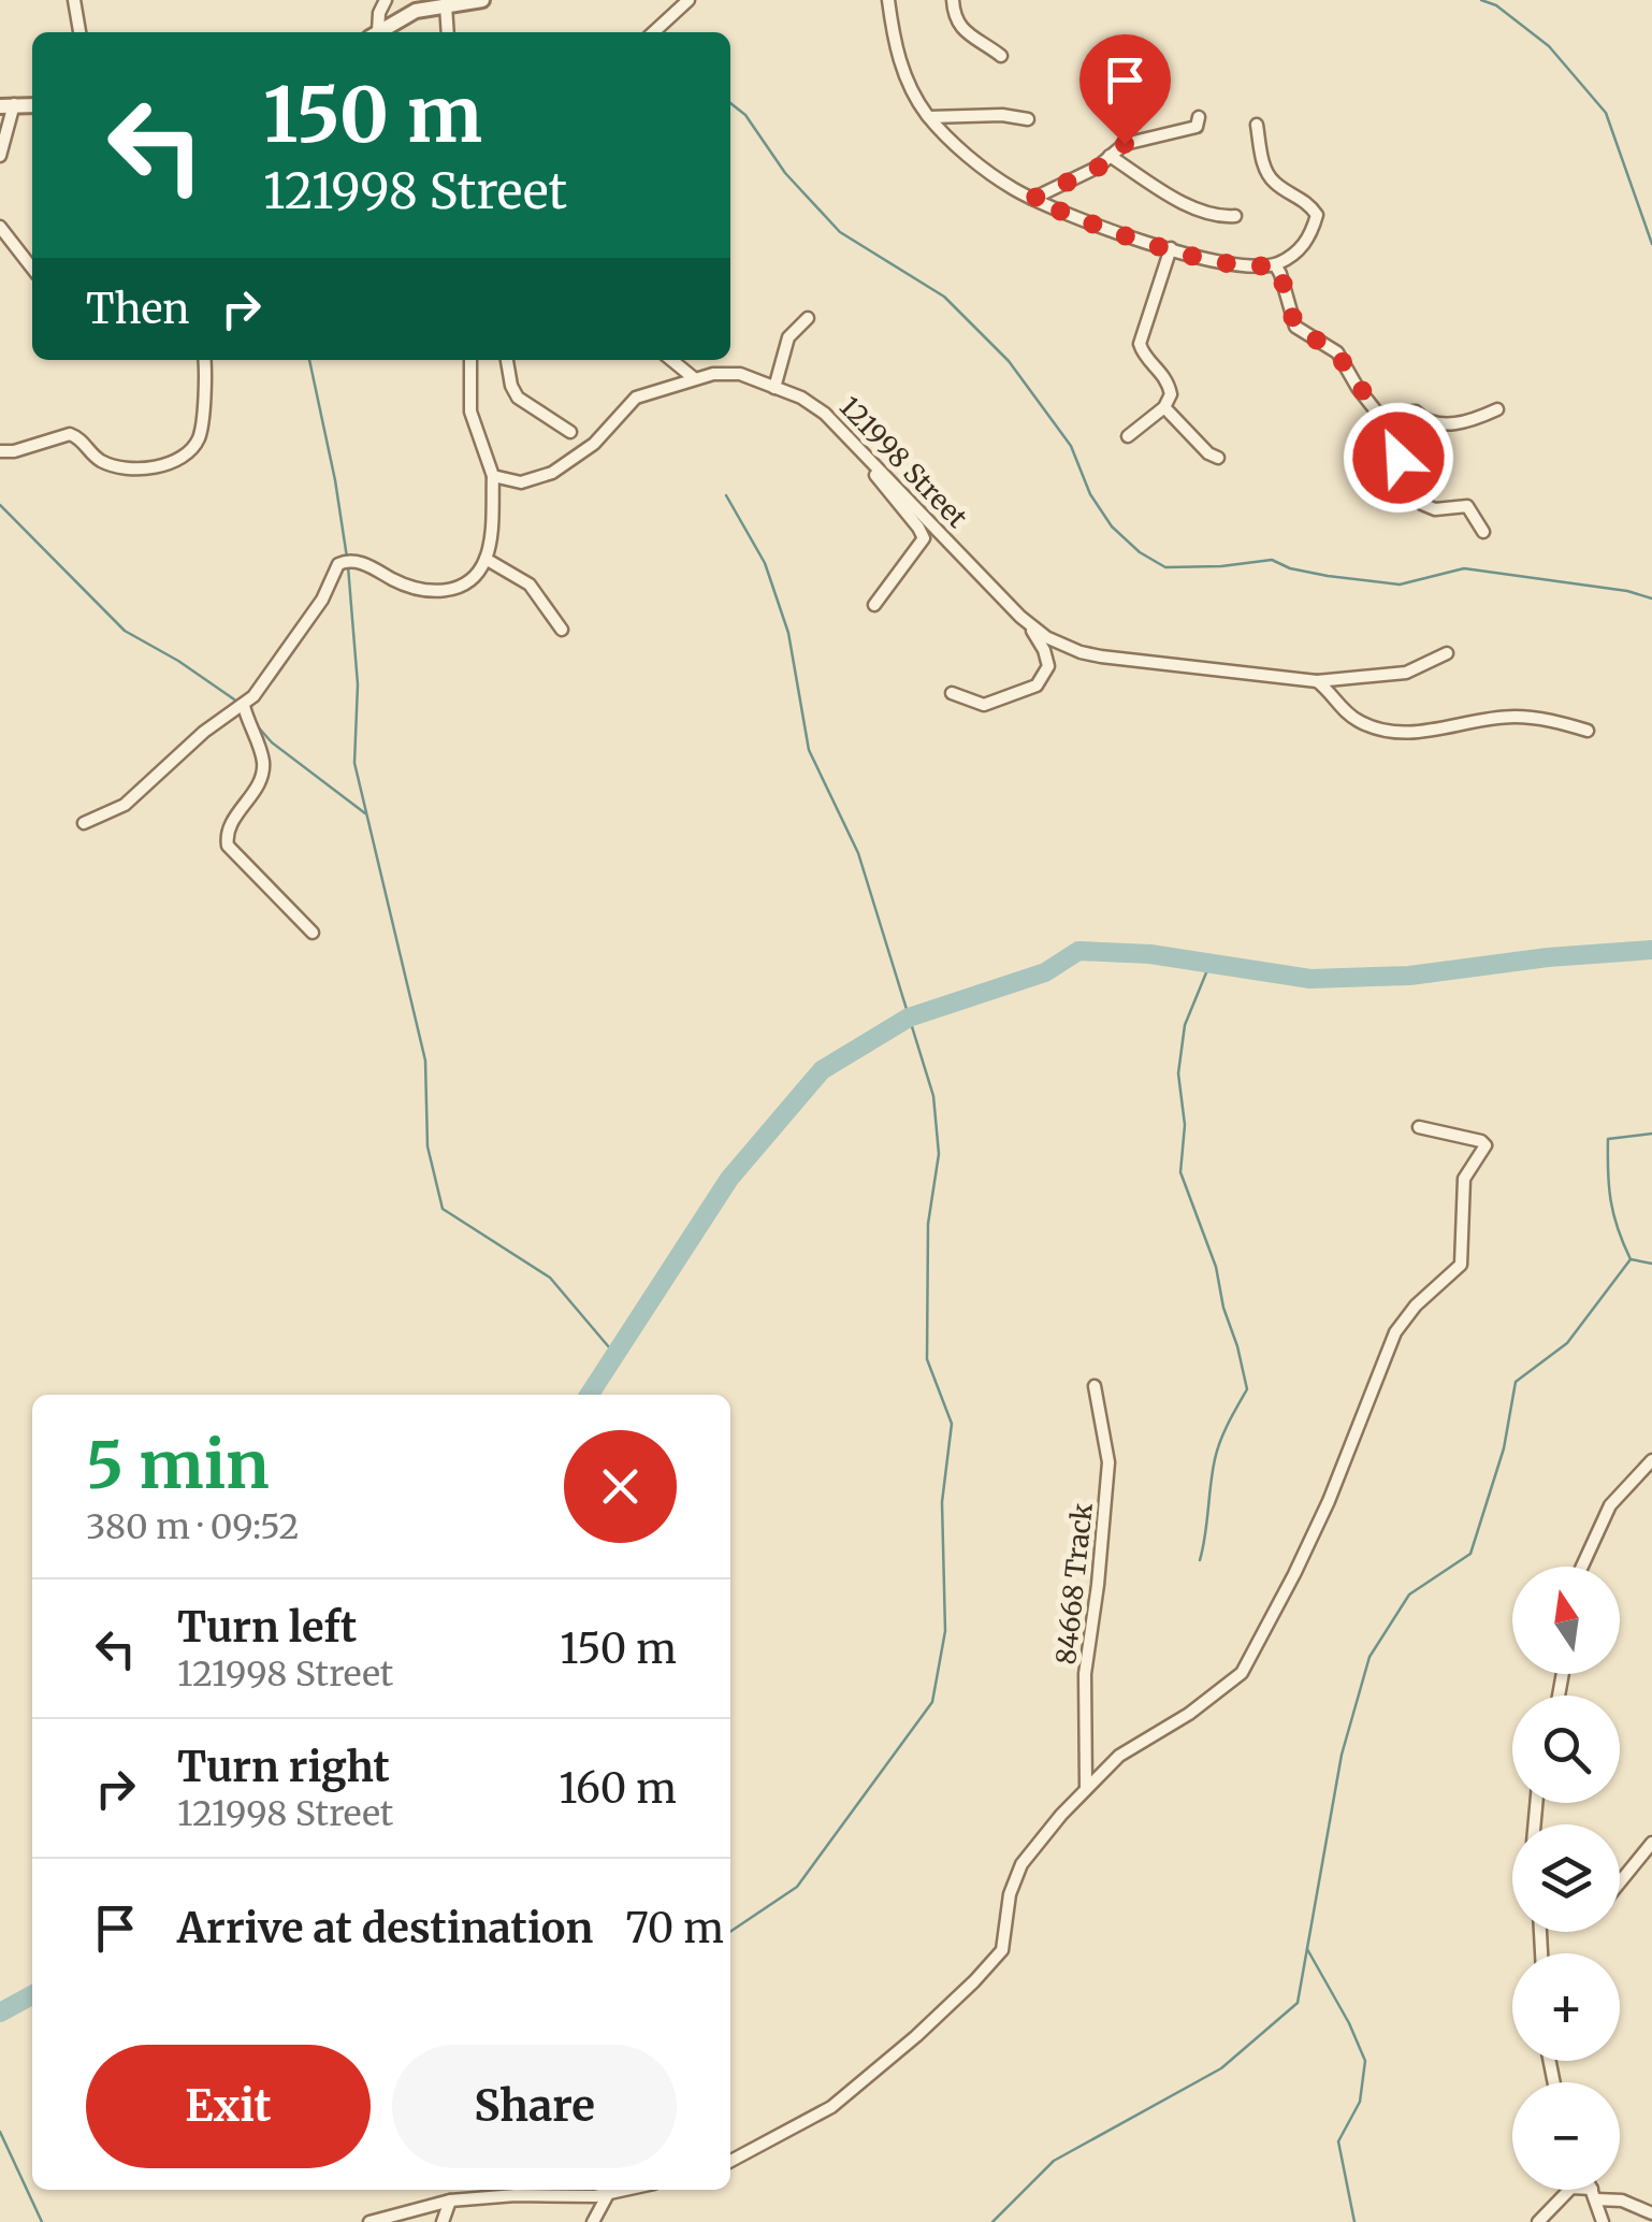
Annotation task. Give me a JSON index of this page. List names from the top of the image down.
{
  "streets": {
    "street": ["121998 Street", "84668 Track"]
  },
  "north": "top",
  "page": {
    "turn": ["150 m", "121998 Street"],
    "then": "Then",
    "heading": ["5 min", "380 m · 09:52"],
    "map_buttons": ["+", "−"],
    "list": [
      {
        "name": "Turn left",
        "note": "121998 Street",
        "value": "150 m"
      },
      {
        "name": "Turn right",
        "note": "121998 Street",
        "value": "160 m"
      },
      {
        "name": "Arrive at destination",
        "value": "70 m"
      }
    ],
    "buttons": ["Exit", "Share"]
  }
}
